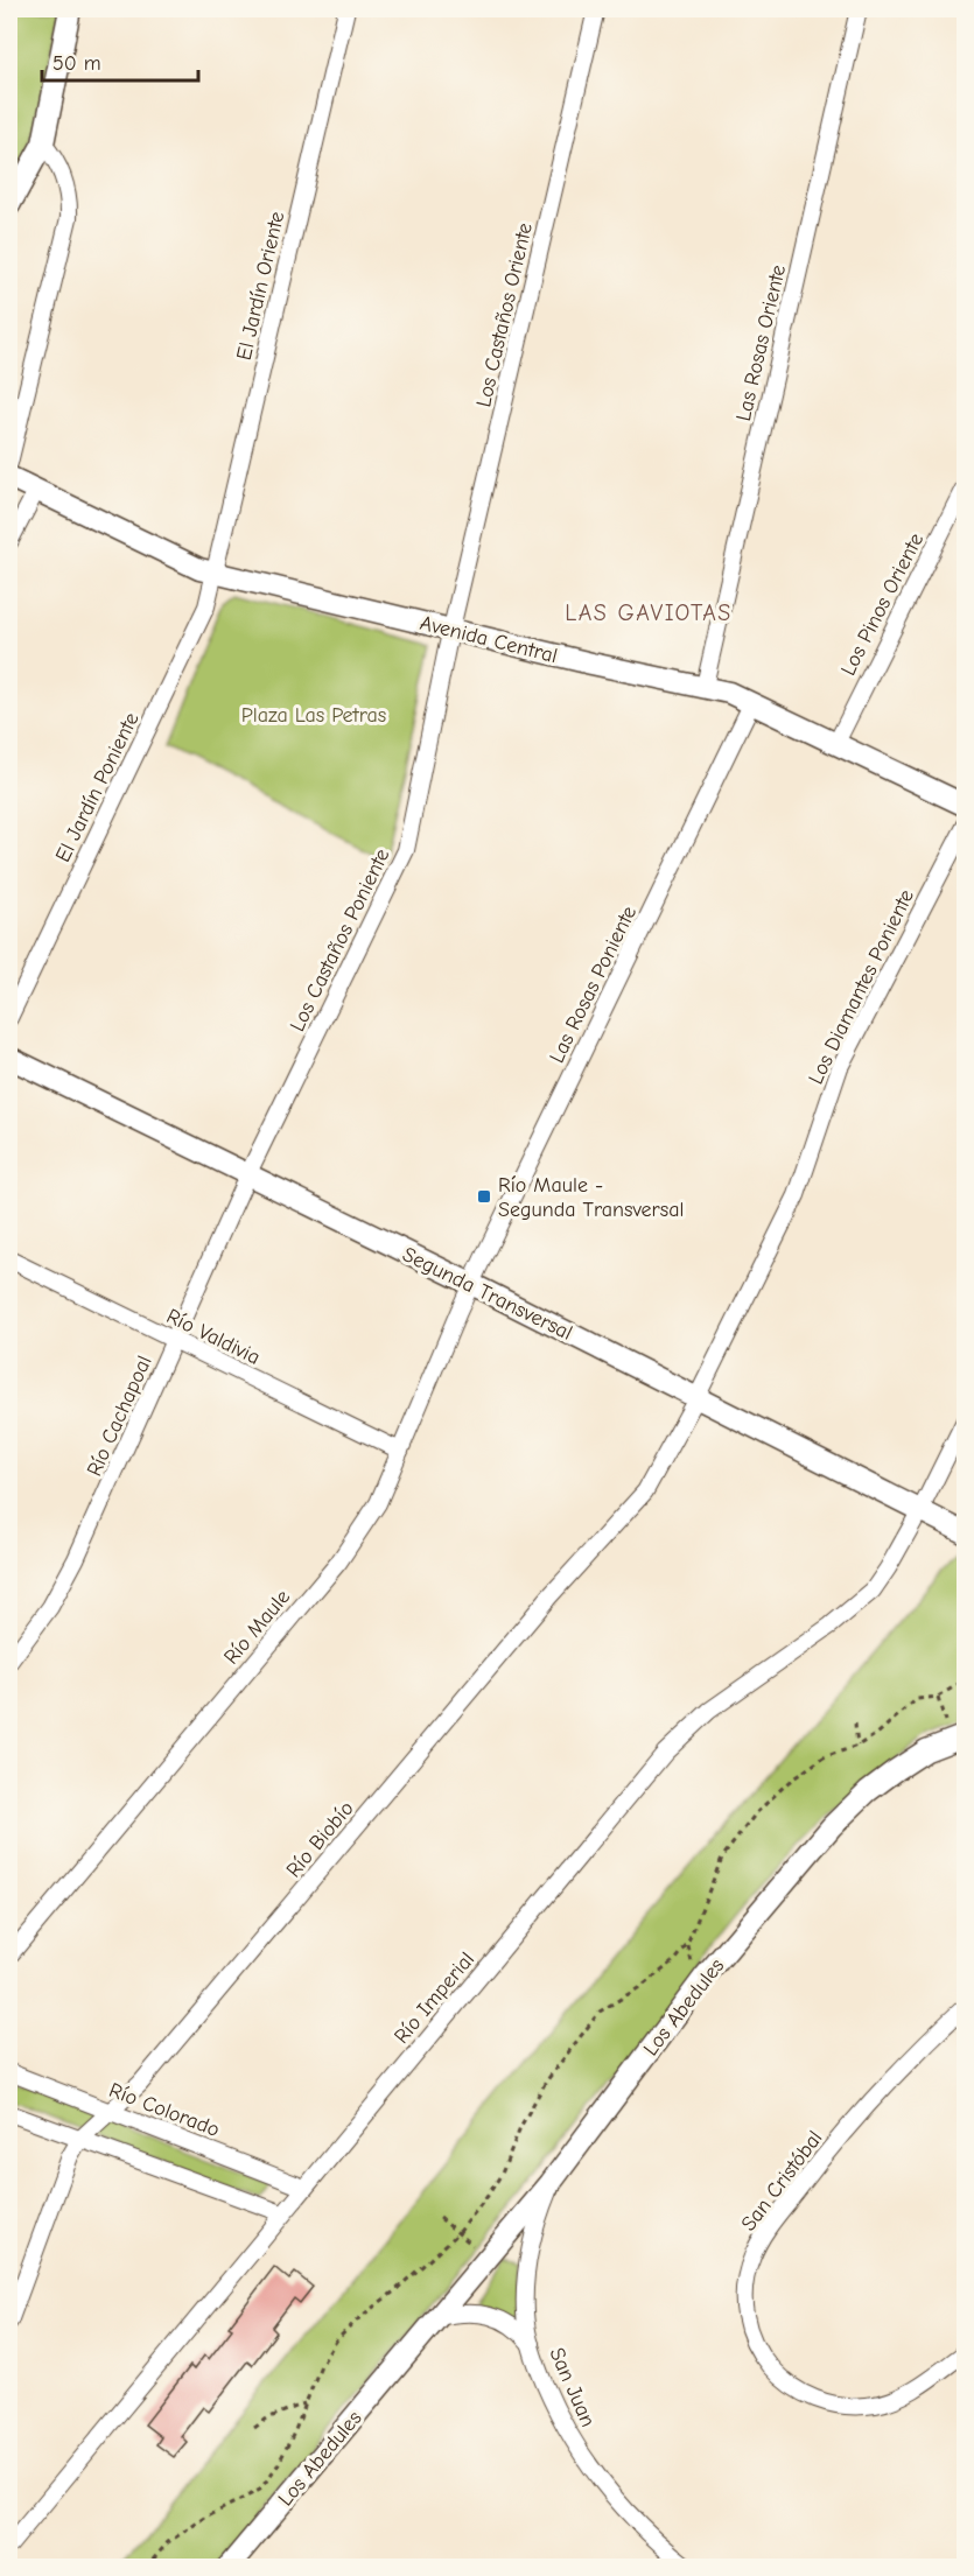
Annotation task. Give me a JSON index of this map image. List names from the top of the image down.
{
  "streets": {
    "street": [
      "El Jardín Oriente",
      "Los Castaños Oriente",
      "Las Rosas Oriente",
      "Los Pinos Oriente",
      "Avenida Central",
      "El Jardín Poniente",
      "Los Castaños Poniente",
      "Las Rosas Poniente",
      "Los Diamantes Poniente",
      "Segunda Transversal",
      "Río Valdivia",
      "Río Cachapoal",
      "Río Maule",
      "Río Biobío",
      "Río Imperial",
      "Los Abedules",
      "Río Colorado",
      "San Cristóbal",
      "San Juan"
    ]
  },
  "crossings": [
    ["El Jardín Oriente", "Avenida Central"],
    ["El Jardín Oriente", "El Jardín Poniente"],
    ["Los Castaños Oriente", "Avenida Central"],
    ["Los Castaños Oriente", "Los Castaños Poniente"],
    ["Las Rosas Oriente", "Avenida Central"],
    ["Los Pinos Oriente", "Avenida Central"],
    ["Avenida Central", "El Jardín Poniente"],
    ["Avenida Central", "Los Castaños Poniente"],
    ["Avenida Central", "Las Rosas Poniente"],
    ["Los Castaños Poniente", "Segunda Transversal"],
    ["Los Castaños Poniente", "Río Cachapoal"],
    ["Las Rosas Poniente", "Segunda Transversal"],
    ["Las Rosas Poniente", "Río Maule"],
    ["Los Diamantes Poniente", "Segunda Transversal"],
    ["Los Diamantes Poniente", "Río Biobío"],
    ["Segunda Transversal", "Río Cachapoal"],
    ["Segunda Transversal", "Río Maule"],
    ["Segunda Transversal", "Río Biobío"],
    ["Segunda Transversal", "Río Imperial"],
    ["Río Valdivia", "Río Cachapoal"],
    ["Río Valdivia", "Río Maule"],
    ["Río Biobío", "Río Colorado"],
    ["Río Imperial", "Río Colorado"],
    ["Los Abedules", "San Juan"]
  ],
  "districts": ["LAS GAVIOTAS"],
  "parks": ["Plaza Las Petras"],
  "places": {
    "transit": ["Río Maule - Segunda Transversal"]
  },
  "scale_bar": "50 m"
}
